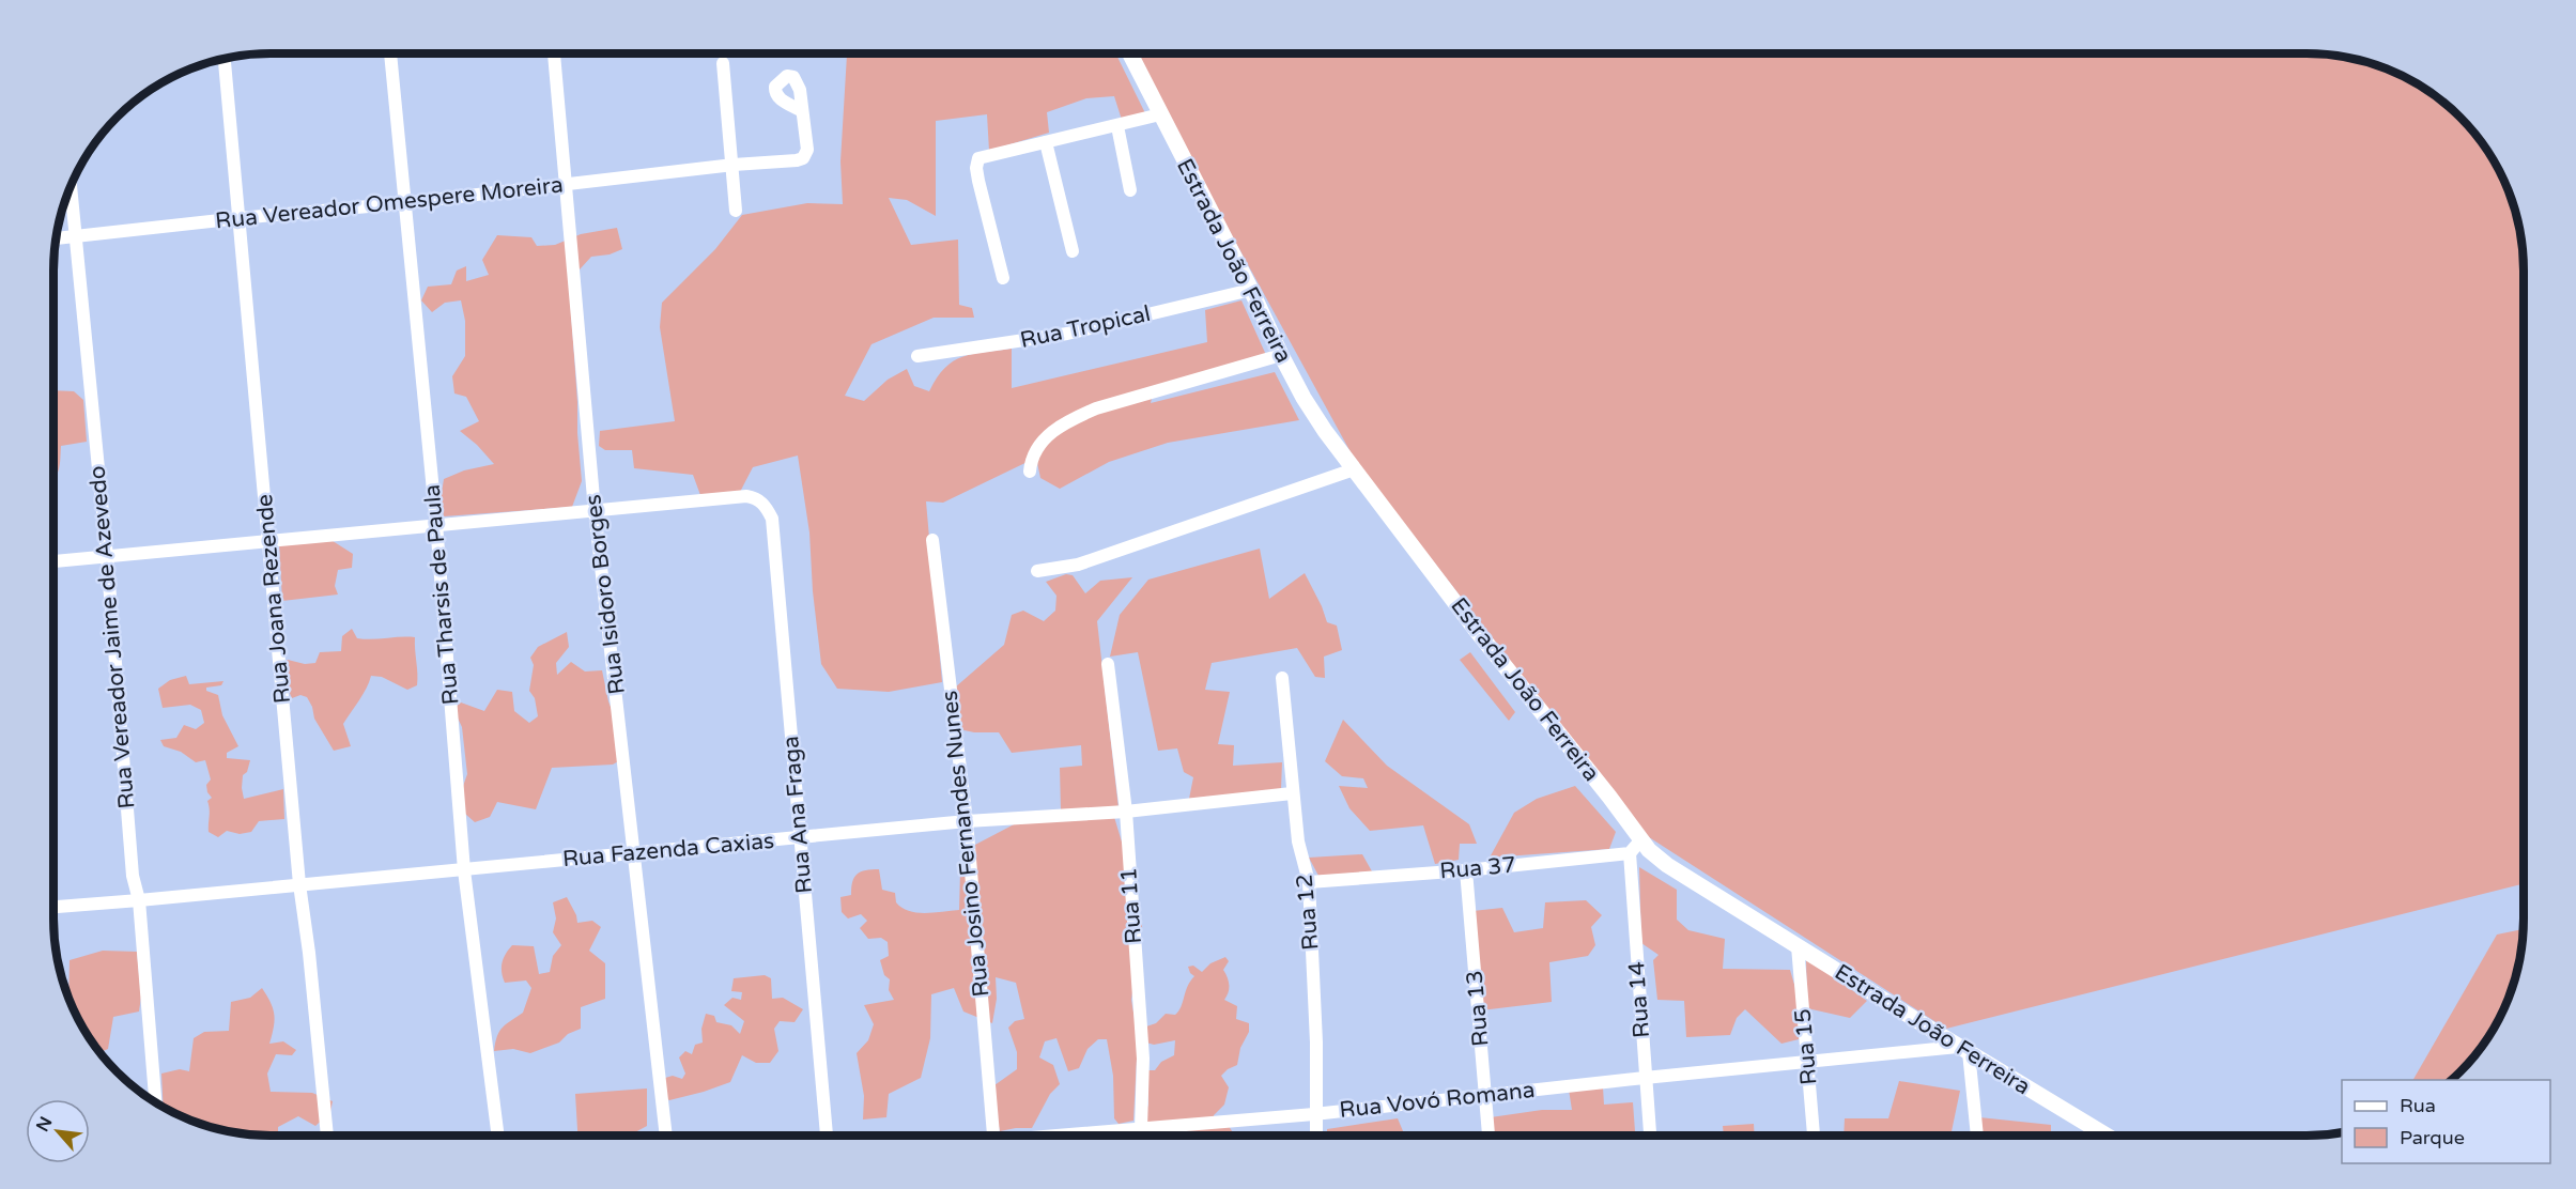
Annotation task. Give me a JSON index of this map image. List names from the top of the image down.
{
  "streets": {
    "street": [
      "Rua Vereador Omespere Moreira",
      "Estrada João Ferreira",
      "Rua Tropical",
      "Rua Tharsis de Paula",
      "Rua Isidoro Borges",
      "Rua Joana Rezende",
      "Rua Vereador Jaime de Azevedo",
      "Rua Ana Fraga",
      "Rua Josino Fernandes Nunes",
      "Rua Fazenda Caxias",
      "Rua 37",
      "Rua 11",
      "Rua 12",
      "Rua 14",
      "Rua 13",
      "Rua 15",
      "Rua Vovó Romana"
    ]
  },
  "crossings": [
    ["Rua Vereador Omespere Moreira", "Rua Tharsis de Paula"],
    ["Rua Vereador Omespere Moreira", "Rua Isidoro Borges"],
    ["Rua Vereador Omespere Moreira", "Rua Joana Rezende"],
    ["Rua Vereador Omespere Moreira", "Rua Vereador Jaime de Azevedo"],
    ["Estrada João Ferreira", "Rua Tropical"],
    ["Estrada João Ferreira", "Rua 15"],
    ["Estrada João Ferreira", "Rua Vovó Romana"],
    ["Rua Tharsis de Paula", "Rua Fazenda Caxias"],
    ["Rua Isidoro Borges", "Rua Ana Fraga"],
    ["Rua Isidoro Borges", "Rua Fazenda Caxias"],
    ["Rua Joana Rezende", "Rua Fazenda Caxias"],
    ["Rua Vereador Jaime de Azevedo", "Rua Fazenda Caxias"],
    ["Rua Ana Fraga", "Rua Fazenda Caxias"],
    ["Rua Josino Fernandes Nunes", "Rua Fazenda Caxias"],
    ["Rua Fazenda Caxias", "Rua 11"],
    ["Rua Fazenda Caxias", "Rua 12"],
    ["Rua 37", "Rua 12"],
    ["Rua 37", "Rua 14"],
    ["Rua 37", "Rua 13"],
    ["Rua 11", "Rua Vovó Romana"],
    ["Rua 12", "Rua Vovó Romana"],
    ["Rua 14", "Rua Vovó Romana"],
    ["Rua 13", "Rua Vovó Romana"],
    ["Rua 15", "Rua Vovó Romana"]
  ],
  "legend": ["Rua", "Parque"],
  "north": "top left"
}
